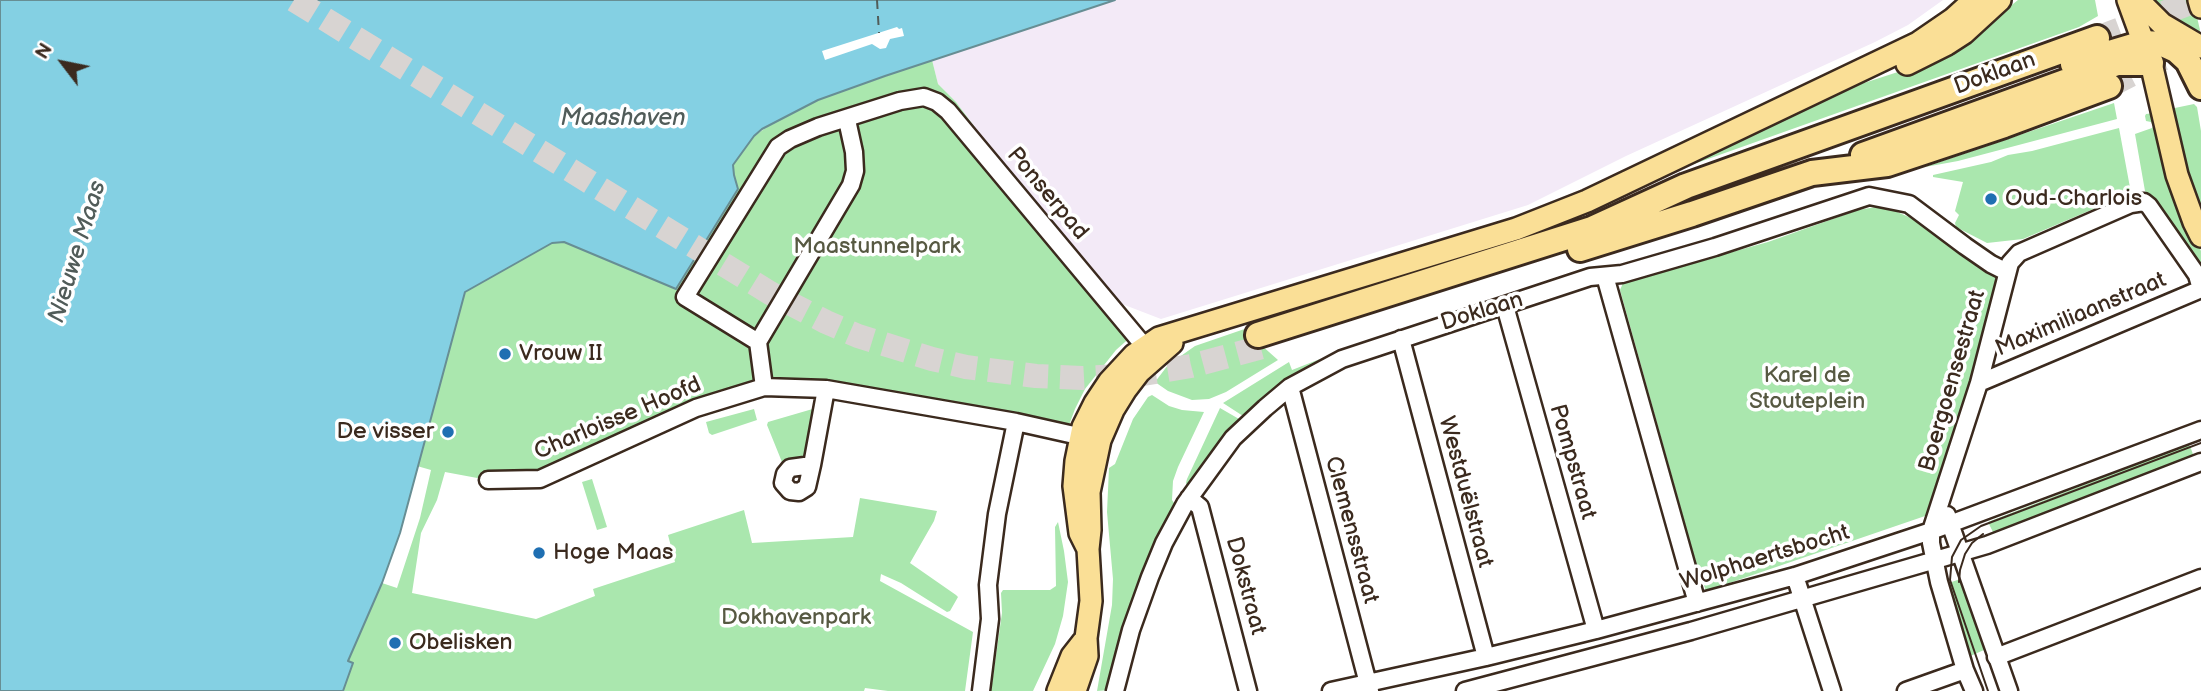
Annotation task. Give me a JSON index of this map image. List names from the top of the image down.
{
  "streets": {
    "highway": ["Doklaan"],
    "street": [
      "Ponserpad",
      "Maximiliaanstraat",
      "Boergoensestraat",
      "Charloisse Hoofd",
      "Pompstraat",
      "Westduëlstraat",
      "Clemensstraat",
      "Wolphaertsbocht",
      "Dokstraat"
    ]
  },
  "crossings": [
    ["Doklaan", "Ponserpad"],
    ["Doklaan", "Boergoensestraat"],
    ["Doklaan", "Charloisse Hoofd"],
    ["Doklaan", "Pompstraat"],
    ["Doklaan", "Westduëlstraat"],
    ["Doklaan", "Clemensstraat"],
    ["Doklaan", "Dokstraat"],
    ["Maximiliaanstraat", "Boergoensestraat"],
    ["Boergoensestraat", "Wolphaertsbocht"],
    ["Pompstraat", "Wolphaertsbocht"],
    ["Westduëlstraat", "Wolphaertsbocht"],
    ["Clemensstraat", "Wolphaertsbocht"]
  ],
  "water": ["Maashaven", "Nieuwe Maas"],
  "parks": ["Maastunnelpark", "Karel de Stouteplein", "Dokhavenpark"],
  "places": [
    "Oud-Charlois",
    "Vrouw II",
    "De visser",
    "Hoge Maas",
    "Obelisken"
  ],
  "north": "top left"
}
